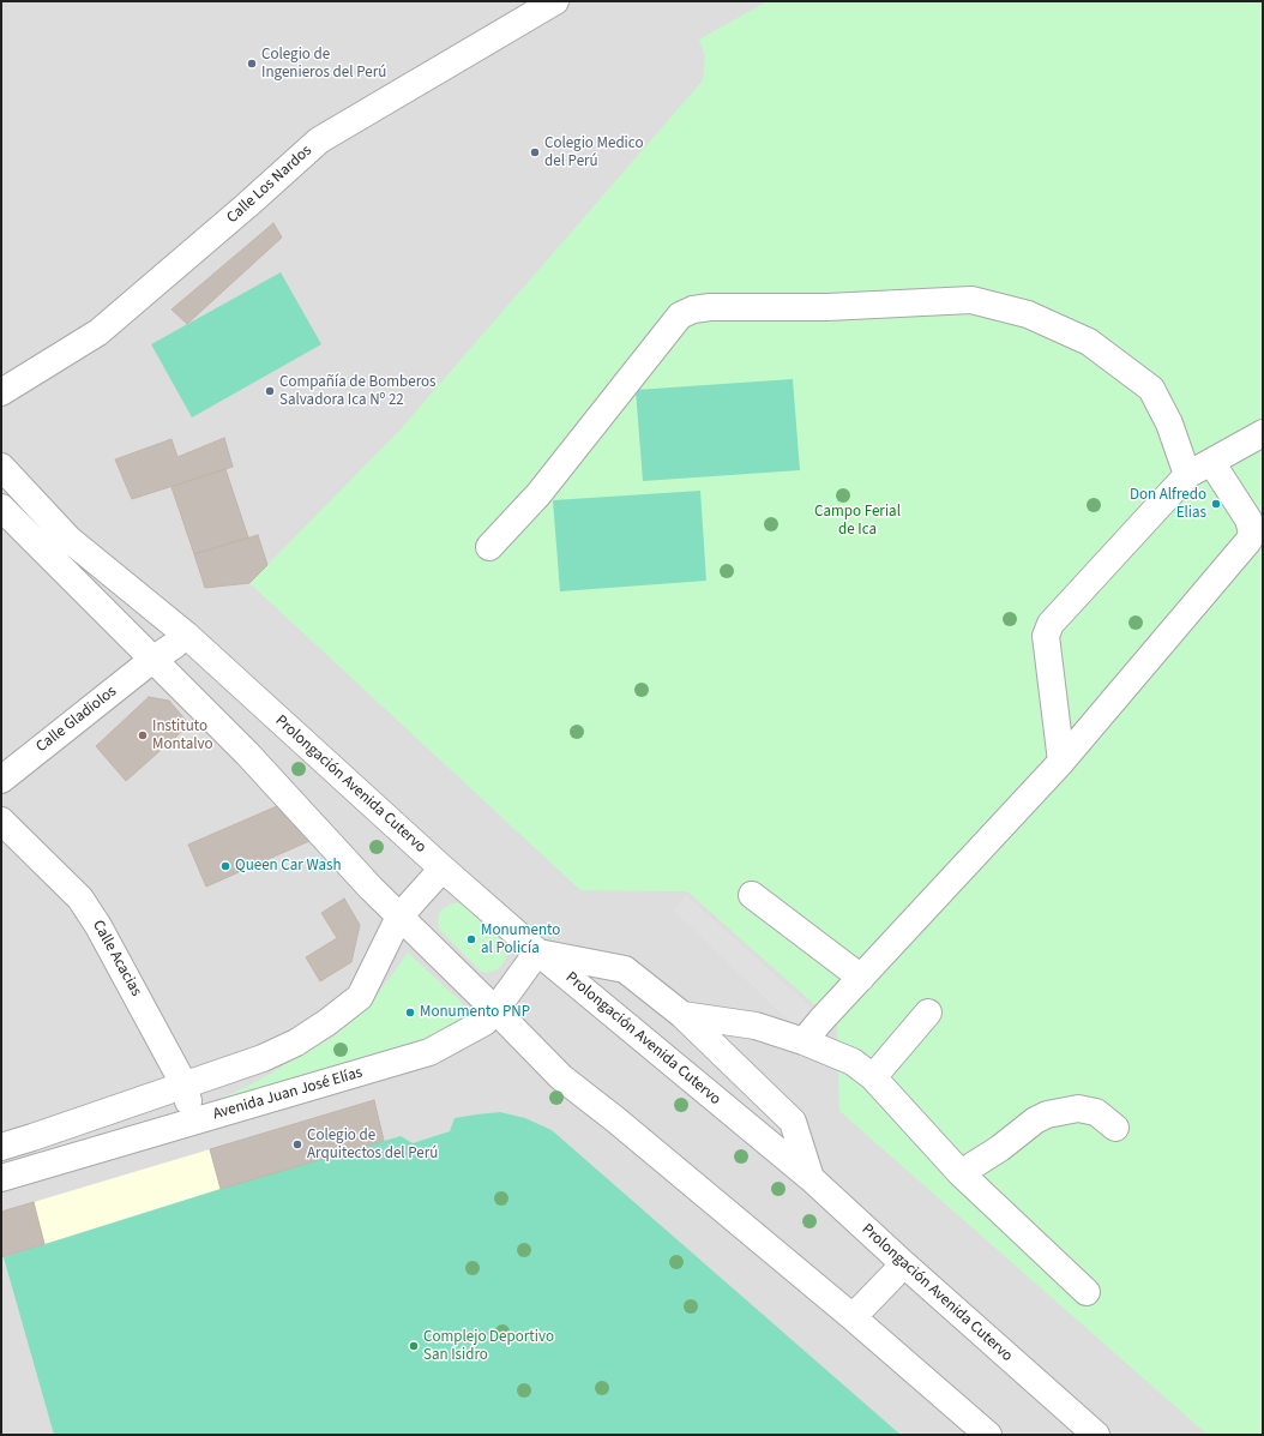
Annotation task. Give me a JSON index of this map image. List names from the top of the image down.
{
  "streets": {
    "street": [
      "Calle Los Nardos",
      "Calle Gladiolos",
      "Prolongación Avenida Cutervo",
      "Calle Acacias",
      "Avenida Juan José Elías"
    ]
  },
  "crossings": [
    ["Calle Gladiolos", "Prolongación Avenida Cutervo"],
    ["Prolongación Avenida Cutervo", "Avenida Juan José Elías"],
    ["Calle Acacias", "Avenida Juan José Elías"]
  ],
  "parks": ["Campo Ferial de Ica"],
  "places": [
    "Colegio de Ingenieros del Perú",
    "Colegio Medico del Perú",
    "Compañía de Bomberos Salvadora Ica Nº 22",
    "Don Alfredo Elias",
    "Instituto Montalvo",
    "Queen Car Wash",
    "Monumento al Policía",
    "Monumento PNP",
    "Colegio de Arquitectos del Perú",
    "Complejo Deportivo San Isidro"
  ]
}
